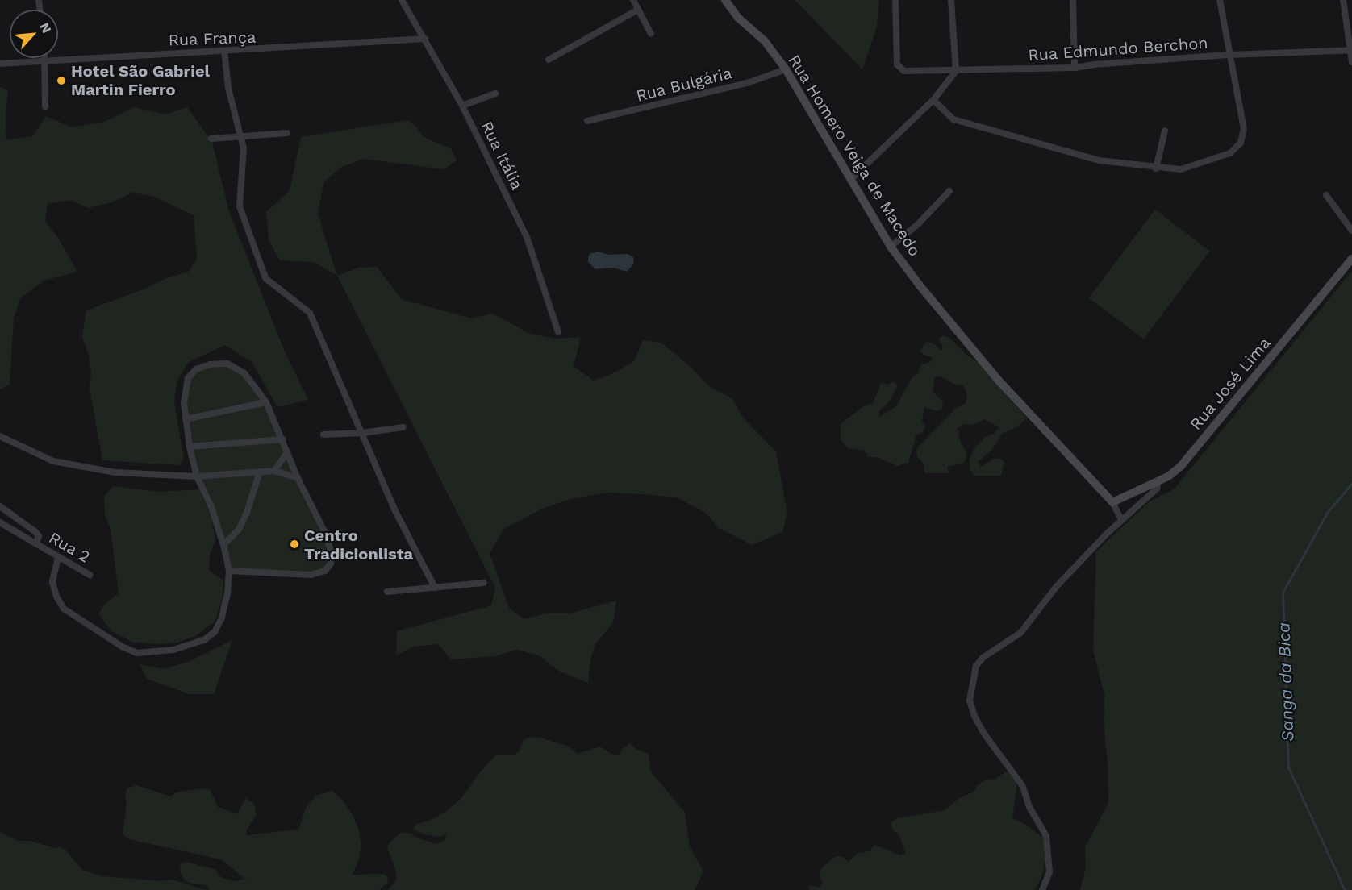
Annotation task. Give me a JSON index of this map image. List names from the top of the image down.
{
  "streets": {
    "street": [
      "Rua França",
      "Rua Edmundo Berchon",
      "Rua Bulgária",
      "Rua Itália",
      "Rua Homero Veiga de Macedo",
      "Rua José Lima",
      "Rua 2"
    ]
  },
  "crossings": [
    ["Rua França", "Rua Itália"],
    ["Rua Bulgária", "Rua Homero Veiga de Macedo"],
    ["Rua Homero Veiga de Macedo", "Rua José Lima"]
  ],
  "water": ["Sanga da Bica"],
  "places": ["Hotel São Gabriel Martin Fierro", "Centro Tradicionlista"],
  "north": "top right"
}
